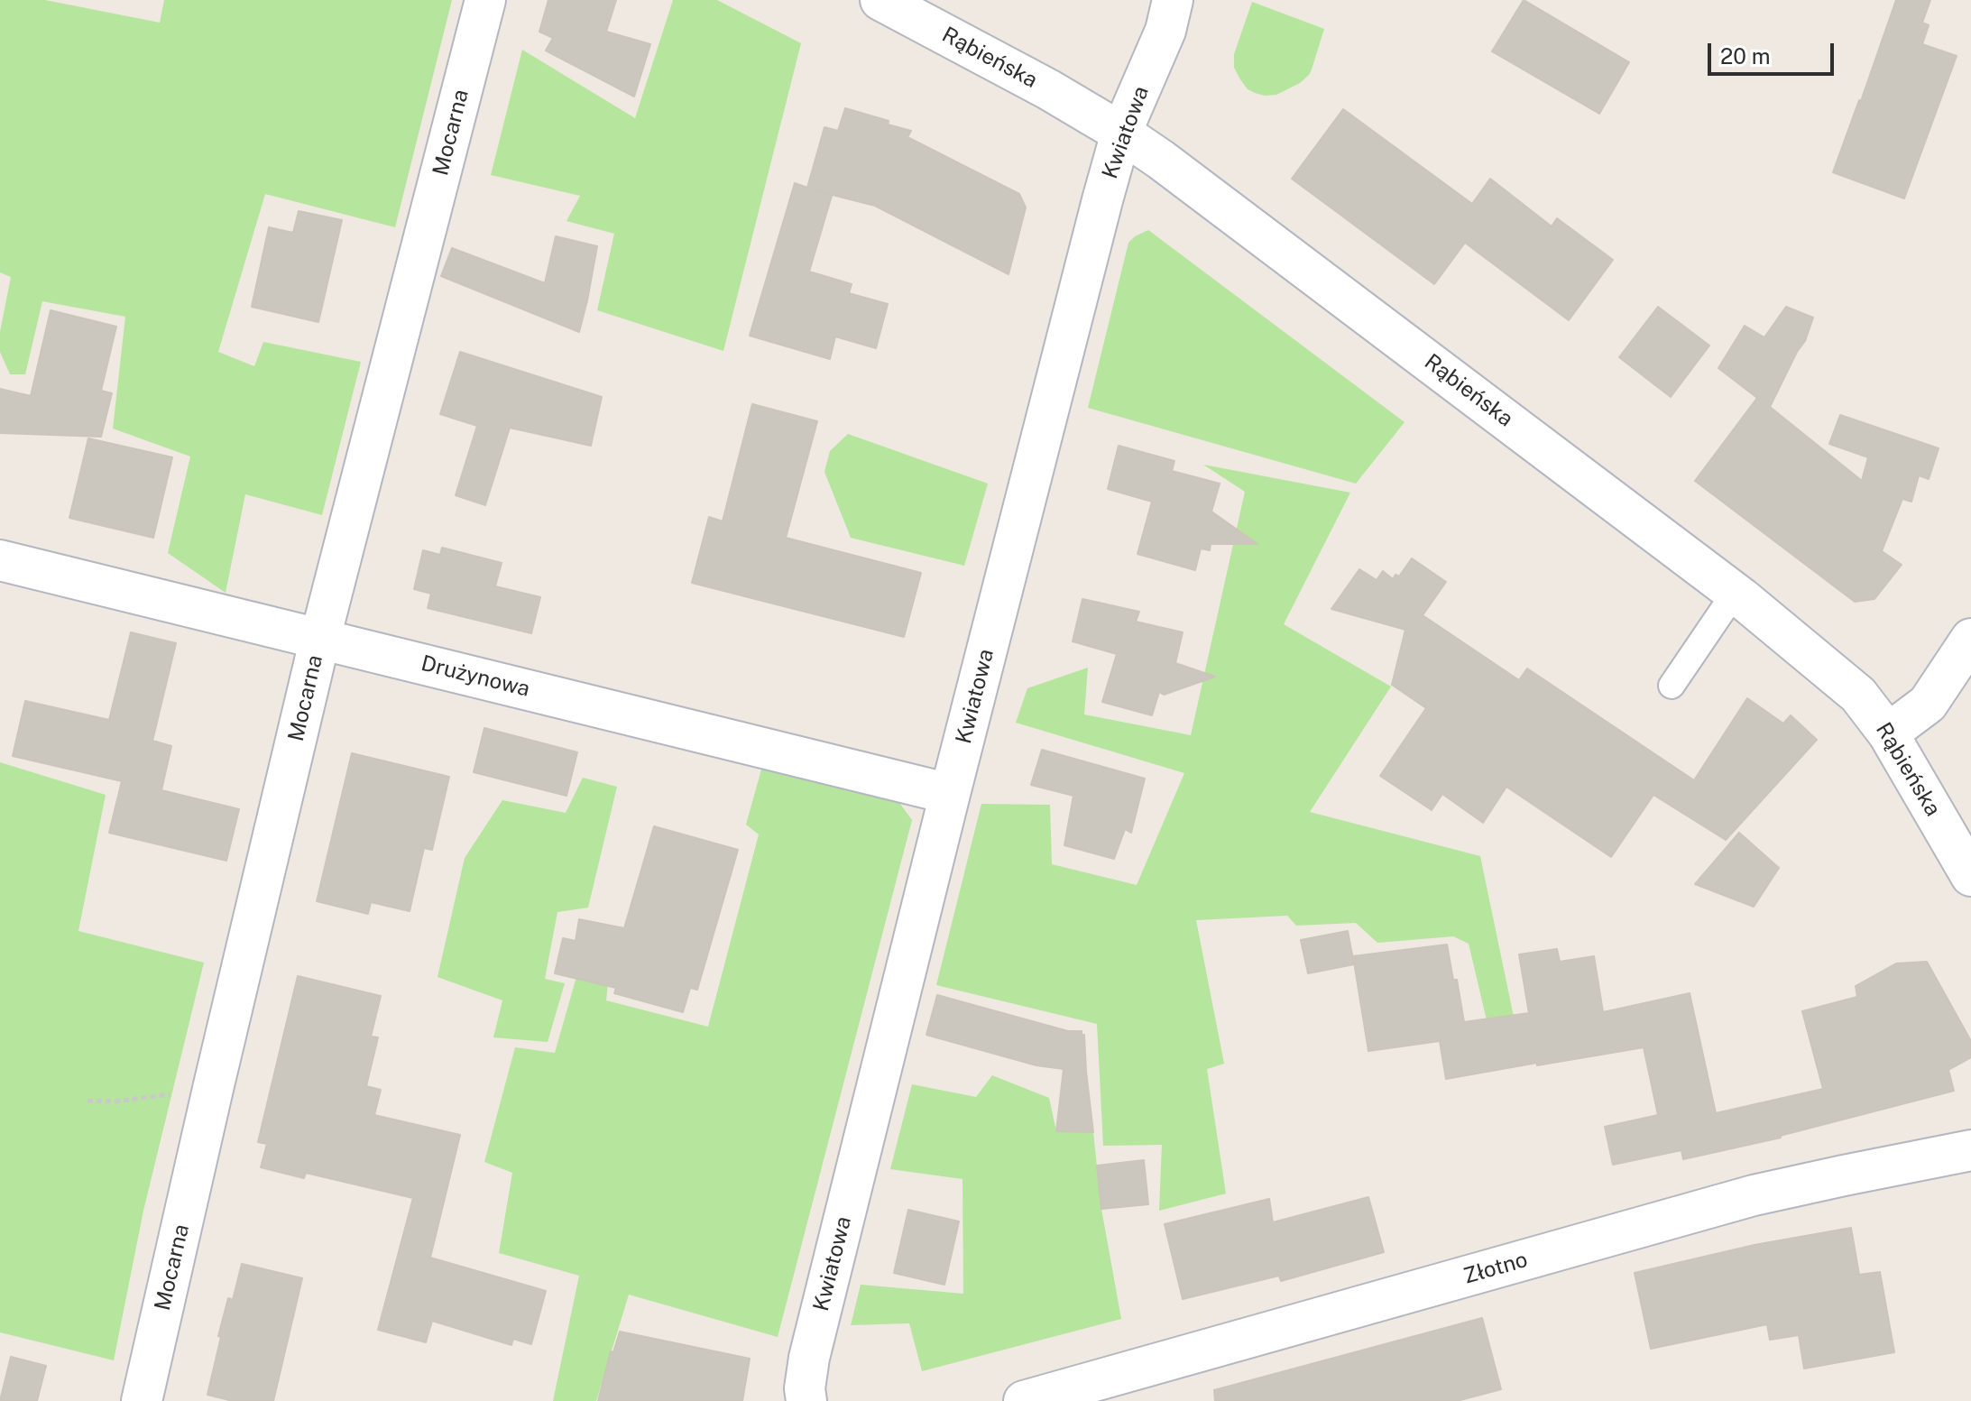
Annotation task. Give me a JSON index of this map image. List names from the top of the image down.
{
  "streets": {
    "street": [
      "Rąbieńska",
      "Mocarna",
      "Kwiatowa",
      "Drużynowa",
      "Złotno"
    ]
  },
  "crossings": [
    ["Rąbieńska", "Kwiatowa"],
    ["Mocarna", "Drużynowa"],
    ["Kwiatowa", "Drużynowa"]
  ],
  "scale_bar": "20 m"
}
